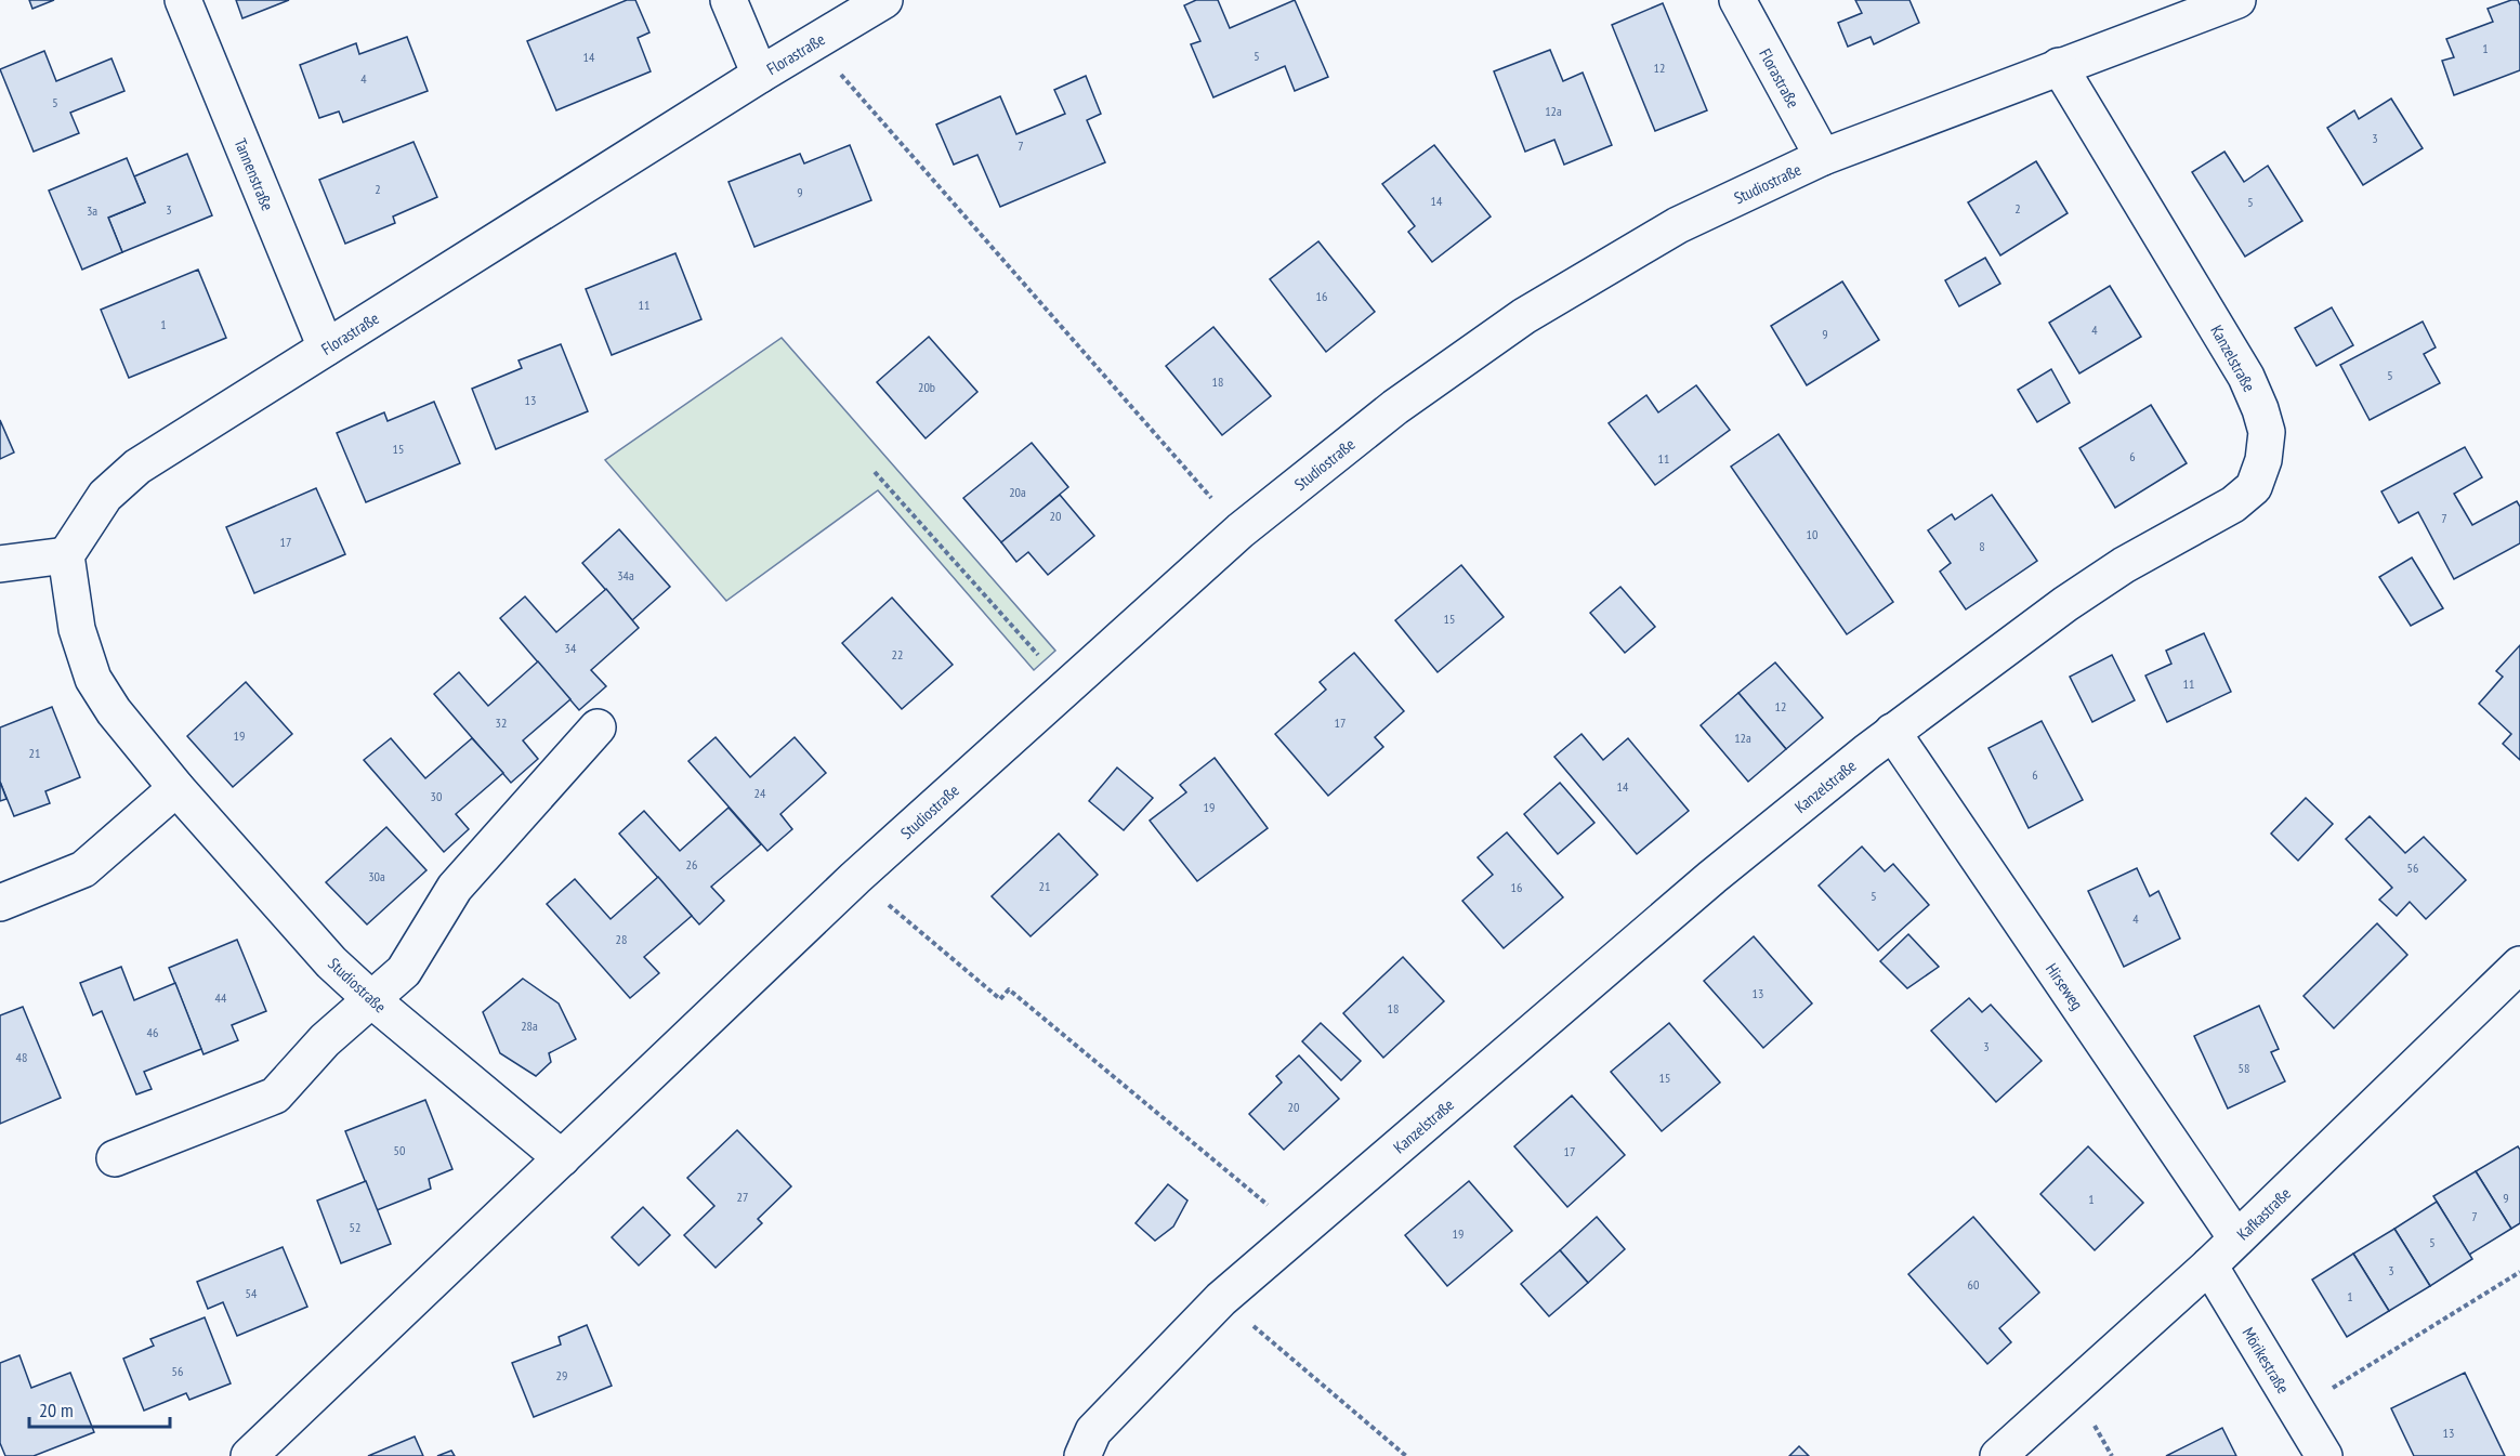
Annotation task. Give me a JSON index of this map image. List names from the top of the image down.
{
  "streets": {
    "street": [
      "Florastraße",
      "Tannenstraße",
      "Studiostraße",
      "Kanzelstraße",
      "Hirseweg",
      "Kafkastraße",
      "Mörikestraße"
    ]
  },
  "crossings": [
    ["Florastraße", "Tannenstraße"],
    ["Florastraße", "Studiostraße"],
    ["Studiostraße", "Kanzelstraße"],
    ["Kanzelstraße", "Hirseweg"],
    ["Hirseweg", "Kafkastraße"],
    ["Kafkastraße", "Mörikestraße"]
  ],
  "house_numbers": [
    "1",
    "5",
    "14",
    "12",
    "4",
    "5",
    "12a",
    "3",
    "7",
    "2",
    "9",
    "14",
    "5",
    "2",
    "3",
    "3a",
    "16",
    "11",
    "1",
    "4",
    "9",
    "5",
    "18",
    "20b",
    "13",
    "15",
    "6",
    "11",
    "20a",
    "20",
    "7",
    "10",
    "17",
    "8",
    "34a",
    "15",
    "34",
    "22",
    "11",
    "12",
    "32",
    "17",
    "19",
    "12a",
    "21",
    "6",
    "14",
    "24",
    "30",
    "19",
    "26",
    "56",
    "30a",
    "21",
    "16",
    "5",
    "4",
    "28",
    "13",
    "44",
    "18",
    "28a",
    "46",
    "3",
    "48",
    "58",
    "15",
    "20",
    "50",
    "17",
    "27",
    "9",
    "1",
    "7",
    "52",
    "19",
    "5",
    "3",
    "60",
    "54",
    "1",
    "56",
    "29",
    "13"
  ],
  "scale_bar": "20 m"
}
